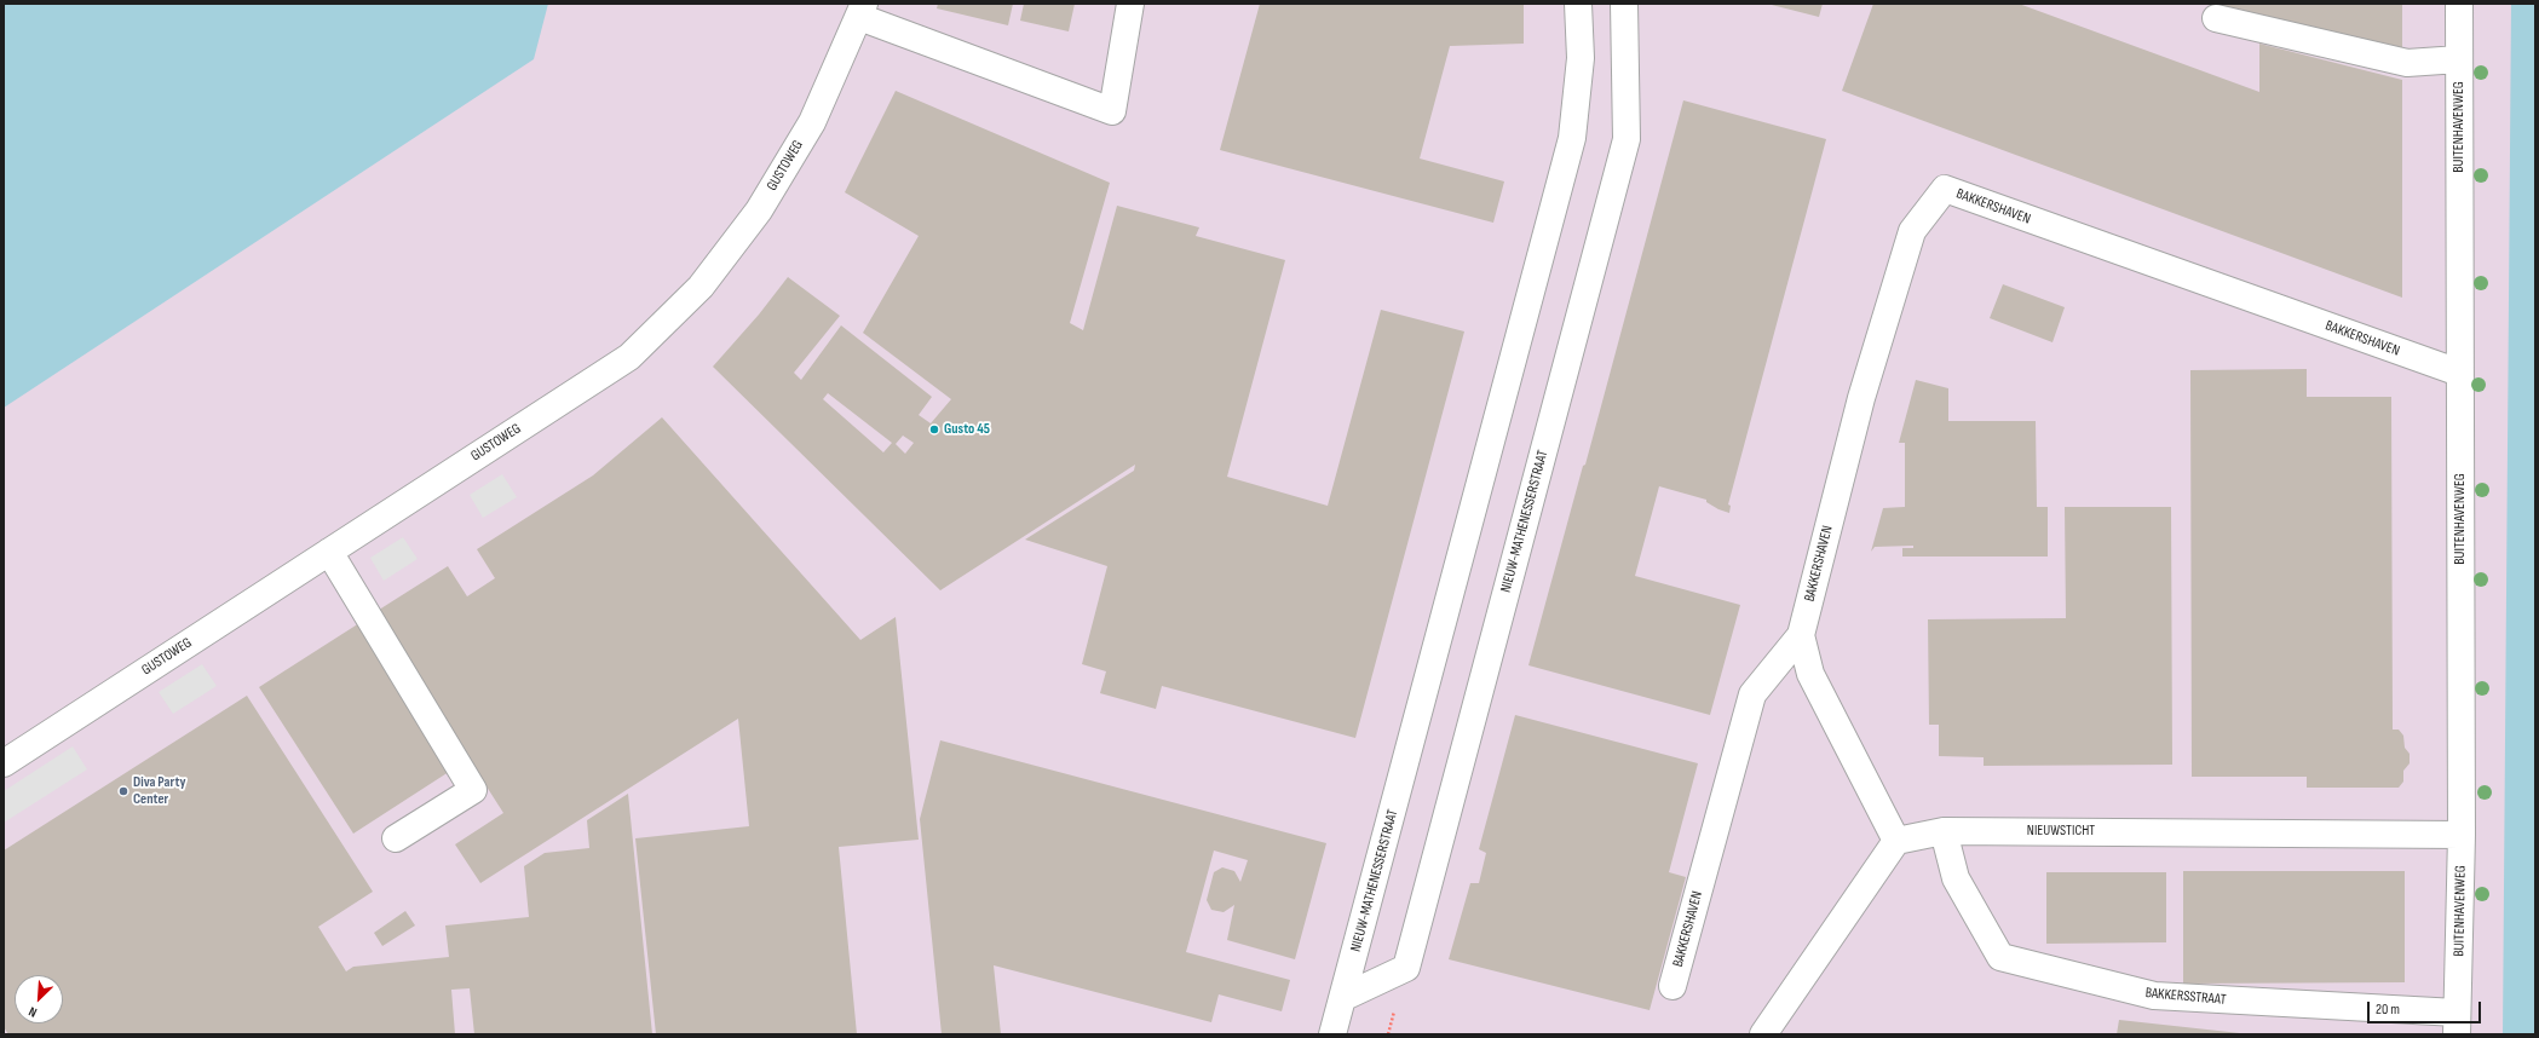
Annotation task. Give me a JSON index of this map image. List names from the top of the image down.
{
  "streets": {
    "street": [
      "BUITENHAVENWEG",
      "GUSTOWEG",
      "BAKKERSHAVEN",
      "NIEUW-MATHENESSERSTRAAT",
      "NIEUWSTICHT",
      "BAKKERSSTRAAT"
    ]
  },
  "crossings": [
    ["BUITENHAVENWEG", "BAKKERSHAVEN"],
    ["BUITENHAVENWEG", "NIEUWSTICHT"],
    ["BUITENHAVENWEG", "BAKKERSSTRAAT"],
    ["BAKKERSHAVEN", "NIEUWSTICHT"],
    ["NIEUWSTICHT", "BAKKERSSTRAAT"]
  ],
  "places": ["Gusto 45", "Diva Party Center"],
  "scale_bar": "20 m",
  "north": "bottom left"
}
